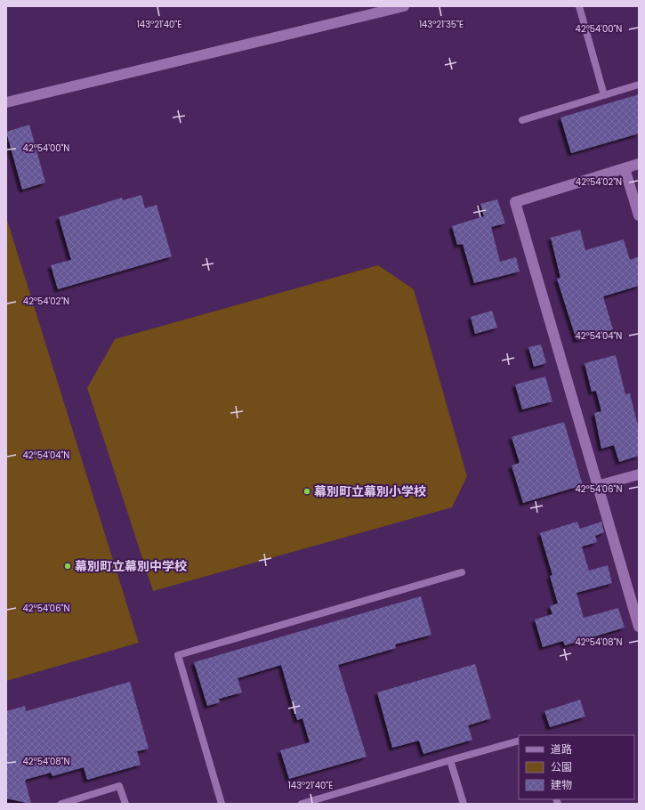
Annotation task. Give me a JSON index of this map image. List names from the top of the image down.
{
  "places": ["幕別町立幕別小学校", "幕別町立幕別中学校"],
  "legend": ["道路", "公園", "建物"],
  "coordinates": [
    "143°21'40\"E",
    "143°21'35\"E",
    "42°54'00\"N",
    "42°54'02\"N",
    "42°54'04\"N",
    "42°54'06\"N",
    "42°54'08\"N"
  ]
}
